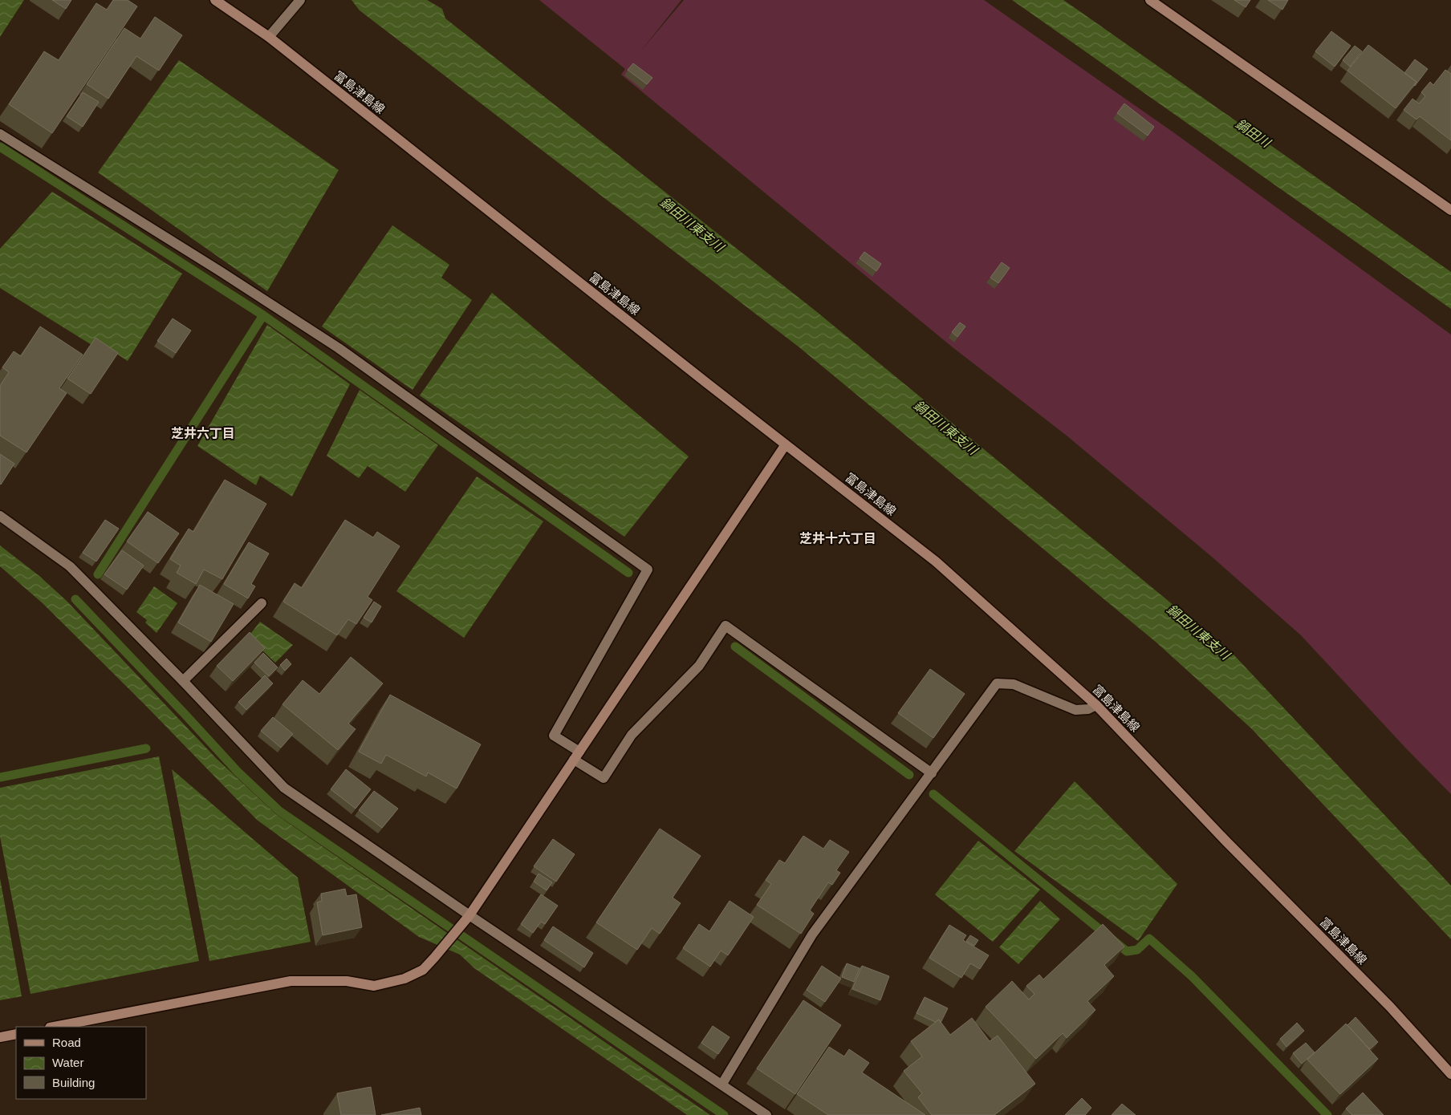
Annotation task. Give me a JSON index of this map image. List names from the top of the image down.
{
  "streets": {
    "main road": ["富島津島線"]
  },
  "districts": ["芝井六丁目", "芝井十六丁目"],
  "water": ["鍋田川", "鍋田川東支川"],
  "legend": ["Road", "Water", "Building"]
}
